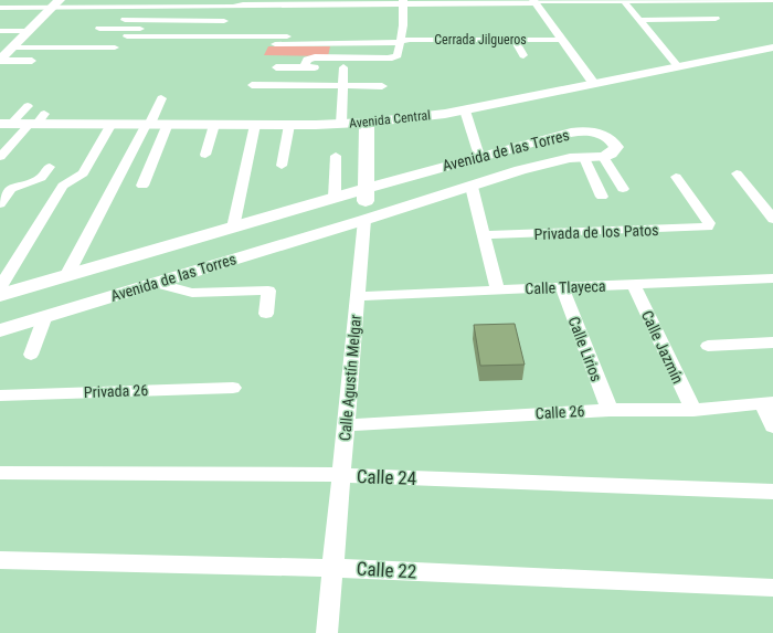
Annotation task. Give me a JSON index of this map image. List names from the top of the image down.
{
  "streets": {
    "main road": ["Avenida Central", "Avenida de las Torres", "Calle Agustín Melgar"],
    "street": [
      "Cerrada Jilgueros",
      "Privada de los Patos",
      "Calle Tlayeca",
      "Calle Jazmín",
      "Calle Lirios",
      "Privada 26",
      "Calle 26",
      "Calle 24",
      "Calle 22"
    ]
  },
  "crossings": [
    ["Avenida Central", "Calle Agustín Melgar"],
    ["Avenida de las Torres", "Calle Agustín Melgar"],
    ["Calle Tlayeca", "Calle Jazmín"],
    ["Calle Tlayeca", "Calle Lirios"],
    ["Calle Tlayeca", "Calle Agustín Melgar"],
    ["Calle Jazmín", "Calle 26"],
    ["Calle Lirios", "Calle 26"],
    ["Calle Agustín Melgar", "Calle 26"],
    ["Calle Agustín Melgar", "Calle 24"],
    ["Calle Agustín Melgar", "Calle 22"]
  ]
}
